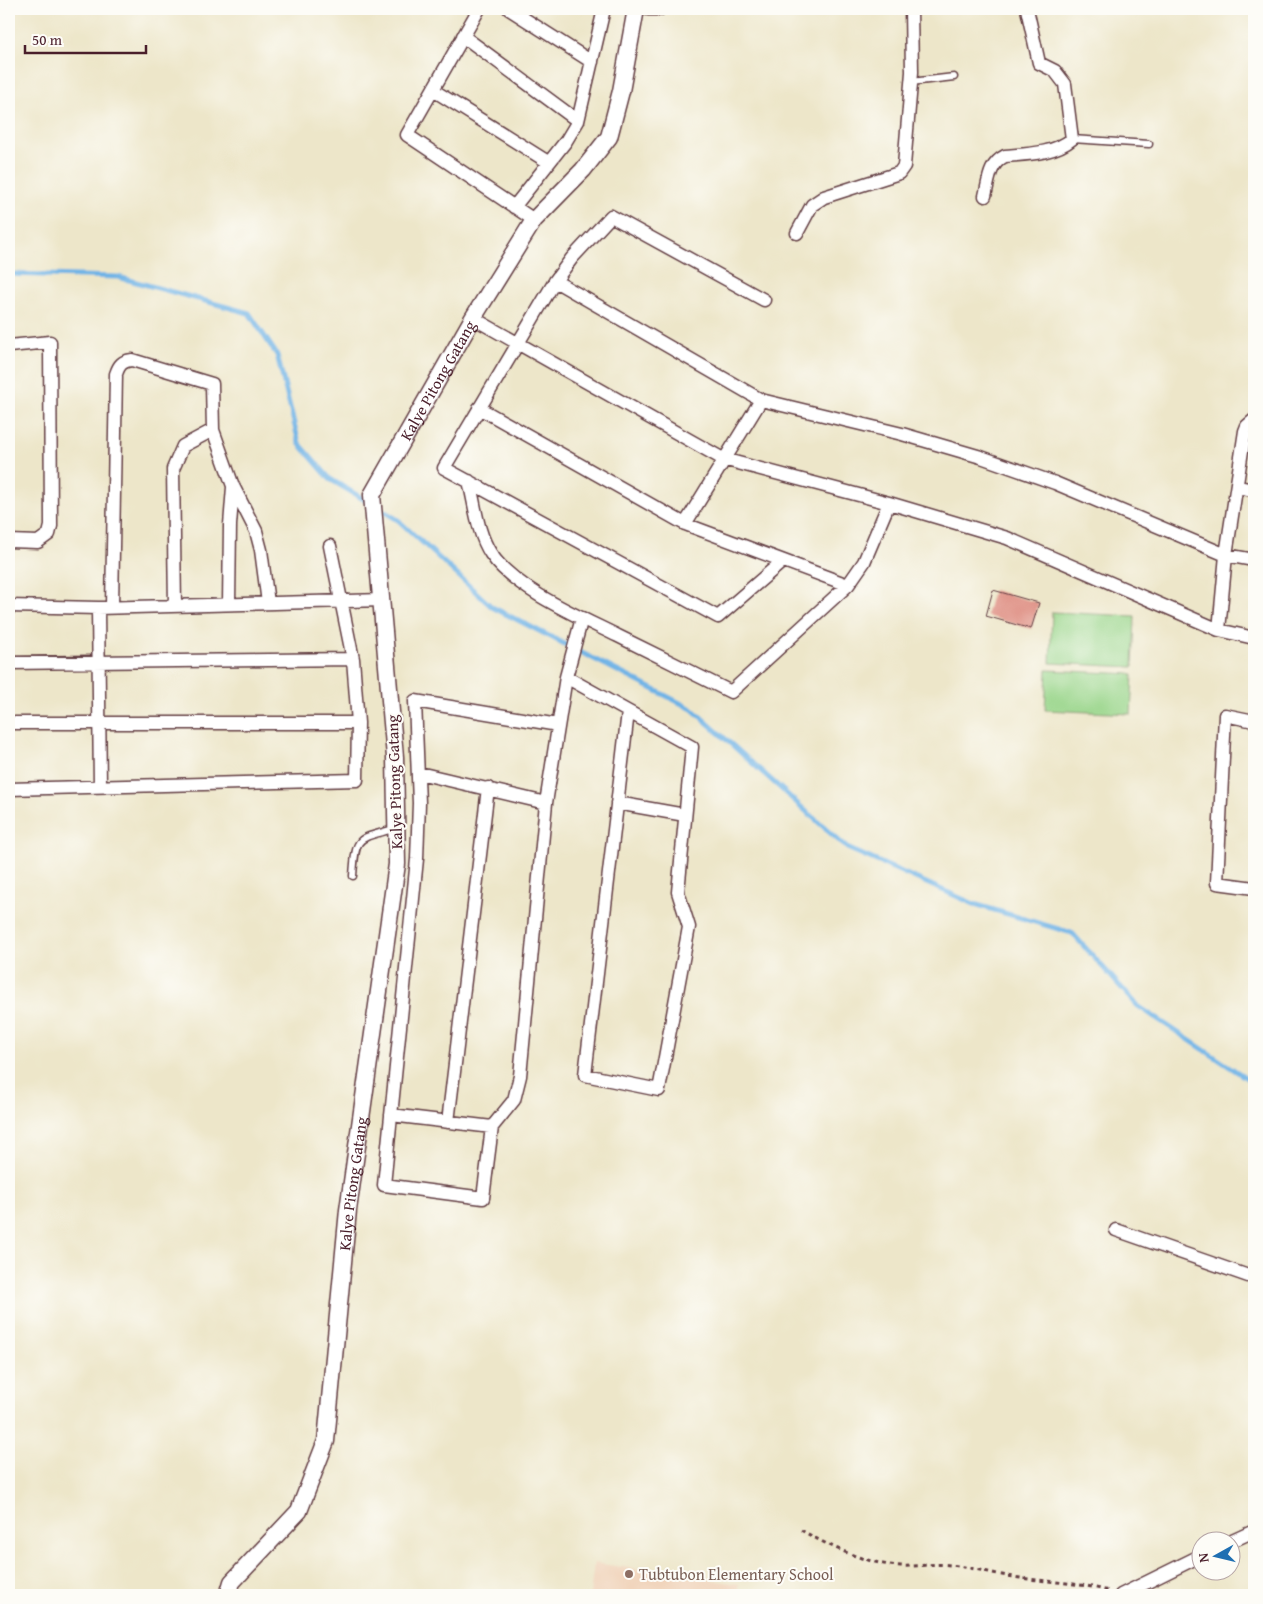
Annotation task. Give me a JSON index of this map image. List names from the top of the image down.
{
  "streets": {
    "street": ["Kalye Pitong Gatang"]
  },
  "places": ["Tubtubon Elementary School"],
  "scale_bar": "50 m",
  "north": "left"
}
